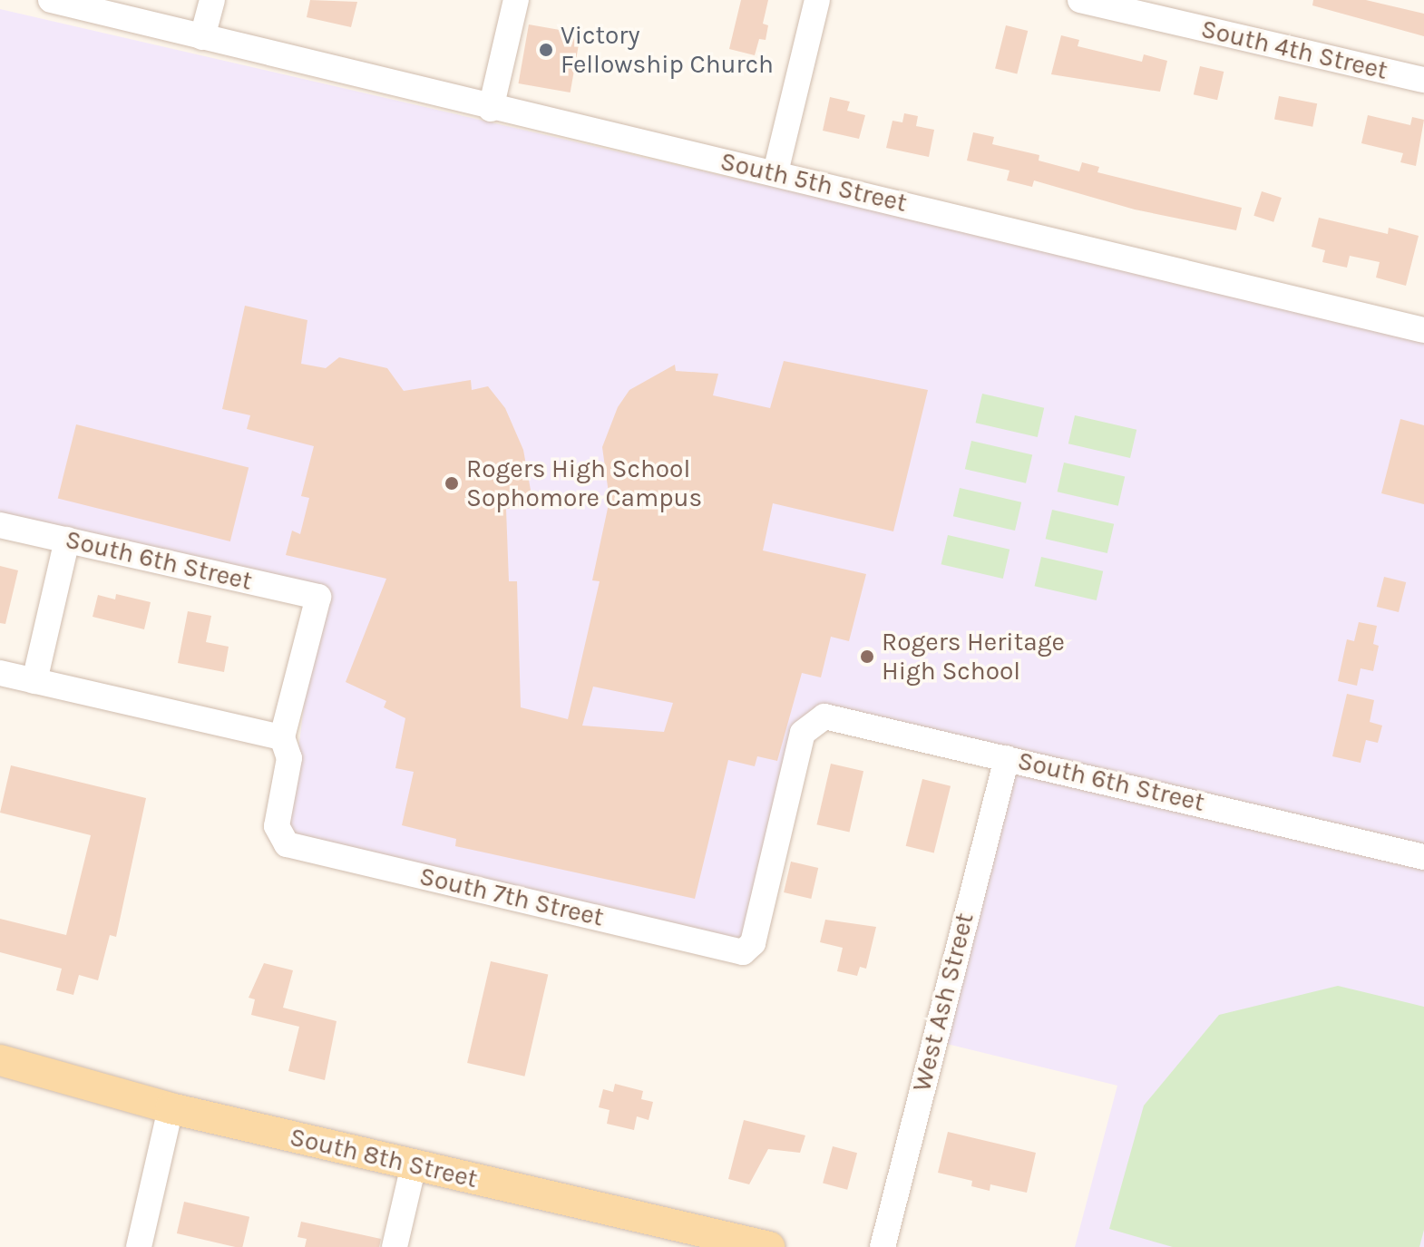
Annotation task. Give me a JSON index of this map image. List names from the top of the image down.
{
  "streets": {
    "main road": ["South 8th Street"],
    "street": [
      "South 4th Street",
      "South 5th Street",
      "South 6th Street",
      "South 7th Street",
      "West Ash Street"
    ]
  },
  "crossings": [
    ["South 6th Street", "South 7th Street"],
    ["South 6th Street", "West Ash Street"]
  ],
  "places": ["Victory Fellowship Church", "Rogers High School Sophomore Campus", "Rogers Heritage High School"]
}
